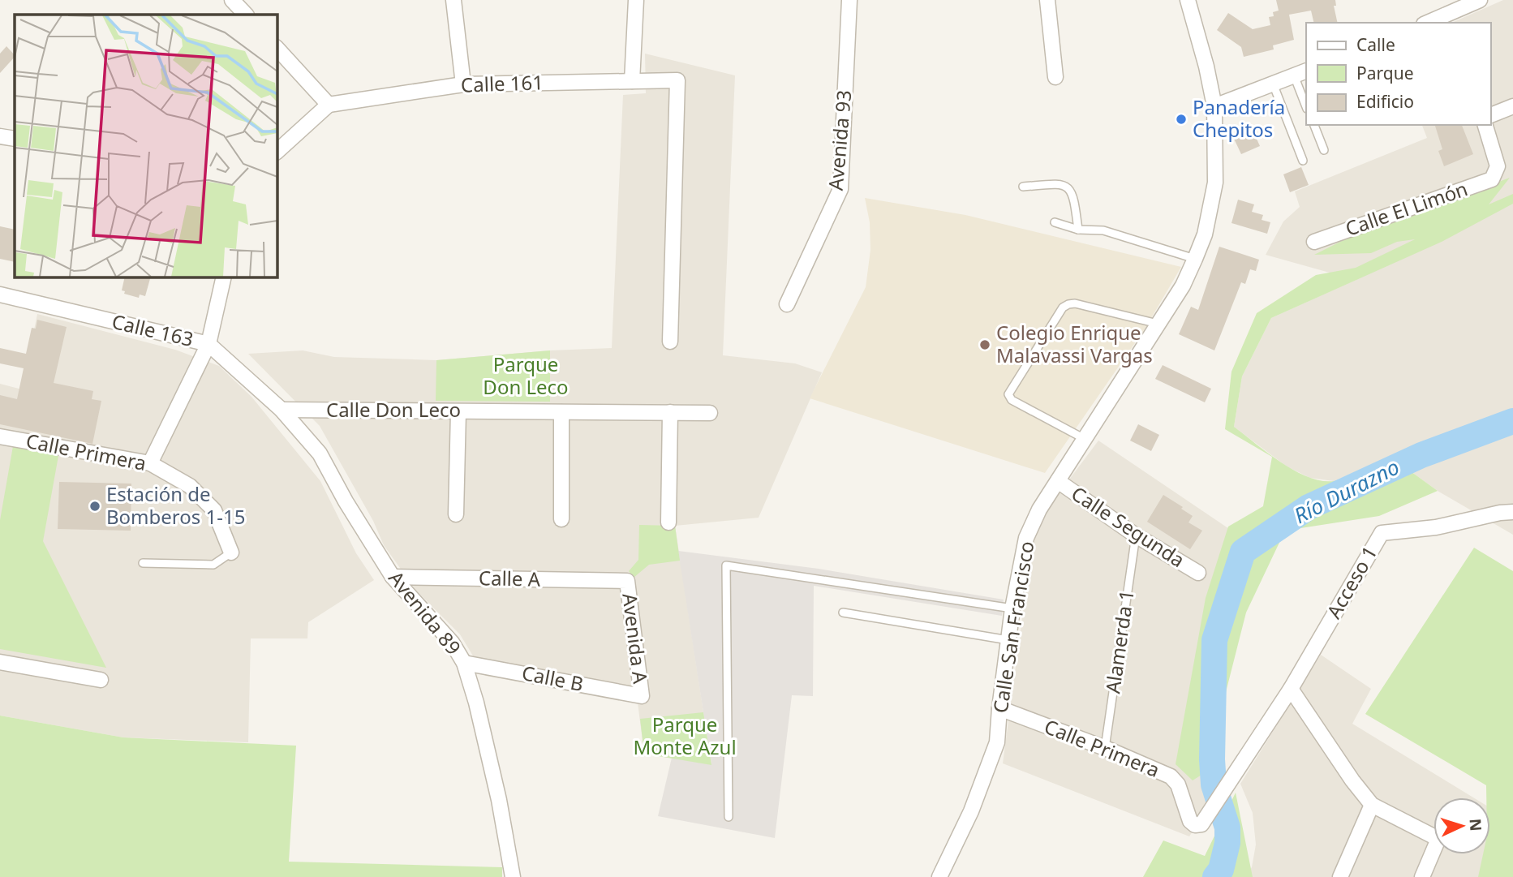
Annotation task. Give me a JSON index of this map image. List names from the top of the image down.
{
  "streets": {
    "street": [
      "Calle 161",
      "Avenida 93",
      "Calle El Limón",
      "Calle 163",
      "Calle Don Leco",
      "Calle Primera",
      "Calle Segunda",
      "Calle A",
      "Acceso 1",
      "Avenida 89",
      "Calle San Francisco",
      "Avenida A",
      "Calle B"
    ],
    "lane": ["Alamerda 1"]
  },
  "crossings": [
    ["Calle 163", "Calle Don Leco"],
    ["Calle 163", "Avenida 89"],
    ["Calle Don Leco", "Avenida 89"],
    ["Calle Primera", "Acceso 1"],
    ["Calle Primera", "Calle San Francisco"],
    ["Calle Primera", "Alamerda 1"],
    ["Calle Segunda", "Calle San Francisco"],
    ["Calle Segunda", "Alamerda 1"],
    ["Calle A", "Avenida 89"],
    ["Calle A", "Avenida A"],
    ["Avenida 89", "Calle B"],
    ["Avenida A", "Calle B"]
  ],
  "water": ["Río Durazno"],
  "parks": ["Parque Don Leco", "Parque Monte Azul"],
  "places": ["Panadería Chepitos", "Colegio Enrique Malavassi Vargas", "Estación de Bomberos 1-15"],
  "legend": ["Calle", "Parque", "Edificio"],
  "north": "right"
}
